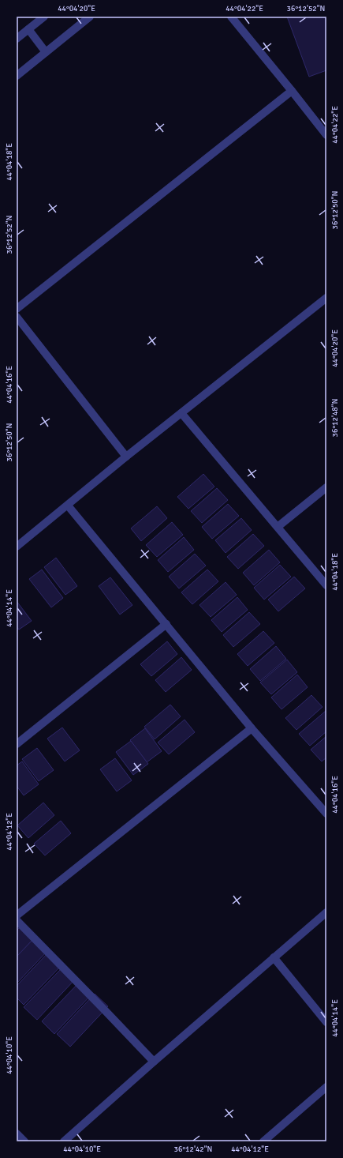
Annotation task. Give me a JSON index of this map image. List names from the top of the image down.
{
  "coordinates": [
    "44°04'20\"E",
    "44°04'22\"E",
    "36°12'52\"N",
    "44°04'18\"E",
    "36°12'50\"N",
    "44°04'16\"E",
    "36°12'48\"N",
    "44°04'14\"E",
    "44°04'12\"E",
    "44°04'10\"E",
    "36°12'42\"N"
  ]
}
